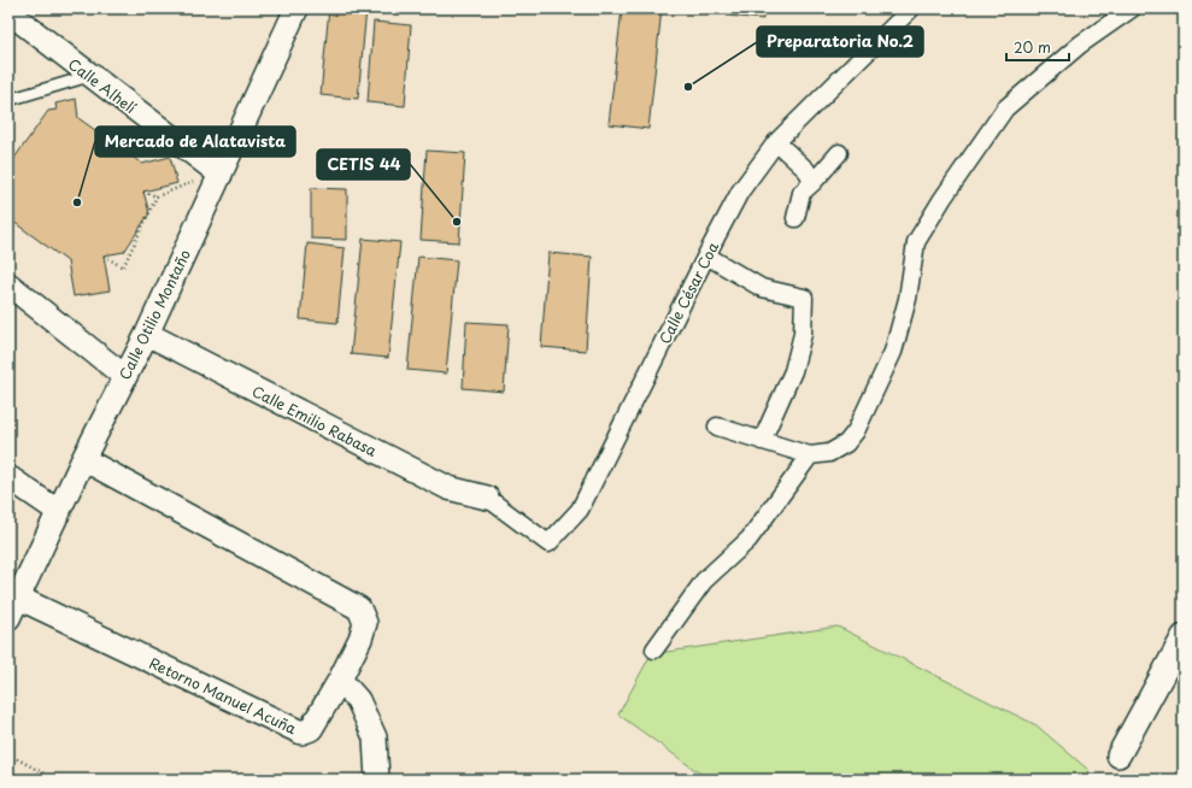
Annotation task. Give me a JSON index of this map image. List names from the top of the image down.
{
  "streets": {
    "street": [
      "Calle Alhelí",
      "Calle César Coa",
      "Calle Otilio Montaño",
      "Calle Emilio Rabasa",
      "Retorno Manuel Acuña"
    ]
  },
  "crossings": [
    ["Calle Alhelí", "Calle Otilio Montaño"],
    ["Calle César Coa", "Calle Emilio Rabasa"],
    ["Calle Otilio Montaño", "Calle Emilio Rabasa"],
    ["Calle Otilio Montaño", "Retorno Manuel Acuña"]
  ],
  "places": ["Preparatoria No.2", "Mercado de Alatavista", "CETIS 44"],
  "scale_bar": "20 m"
}
